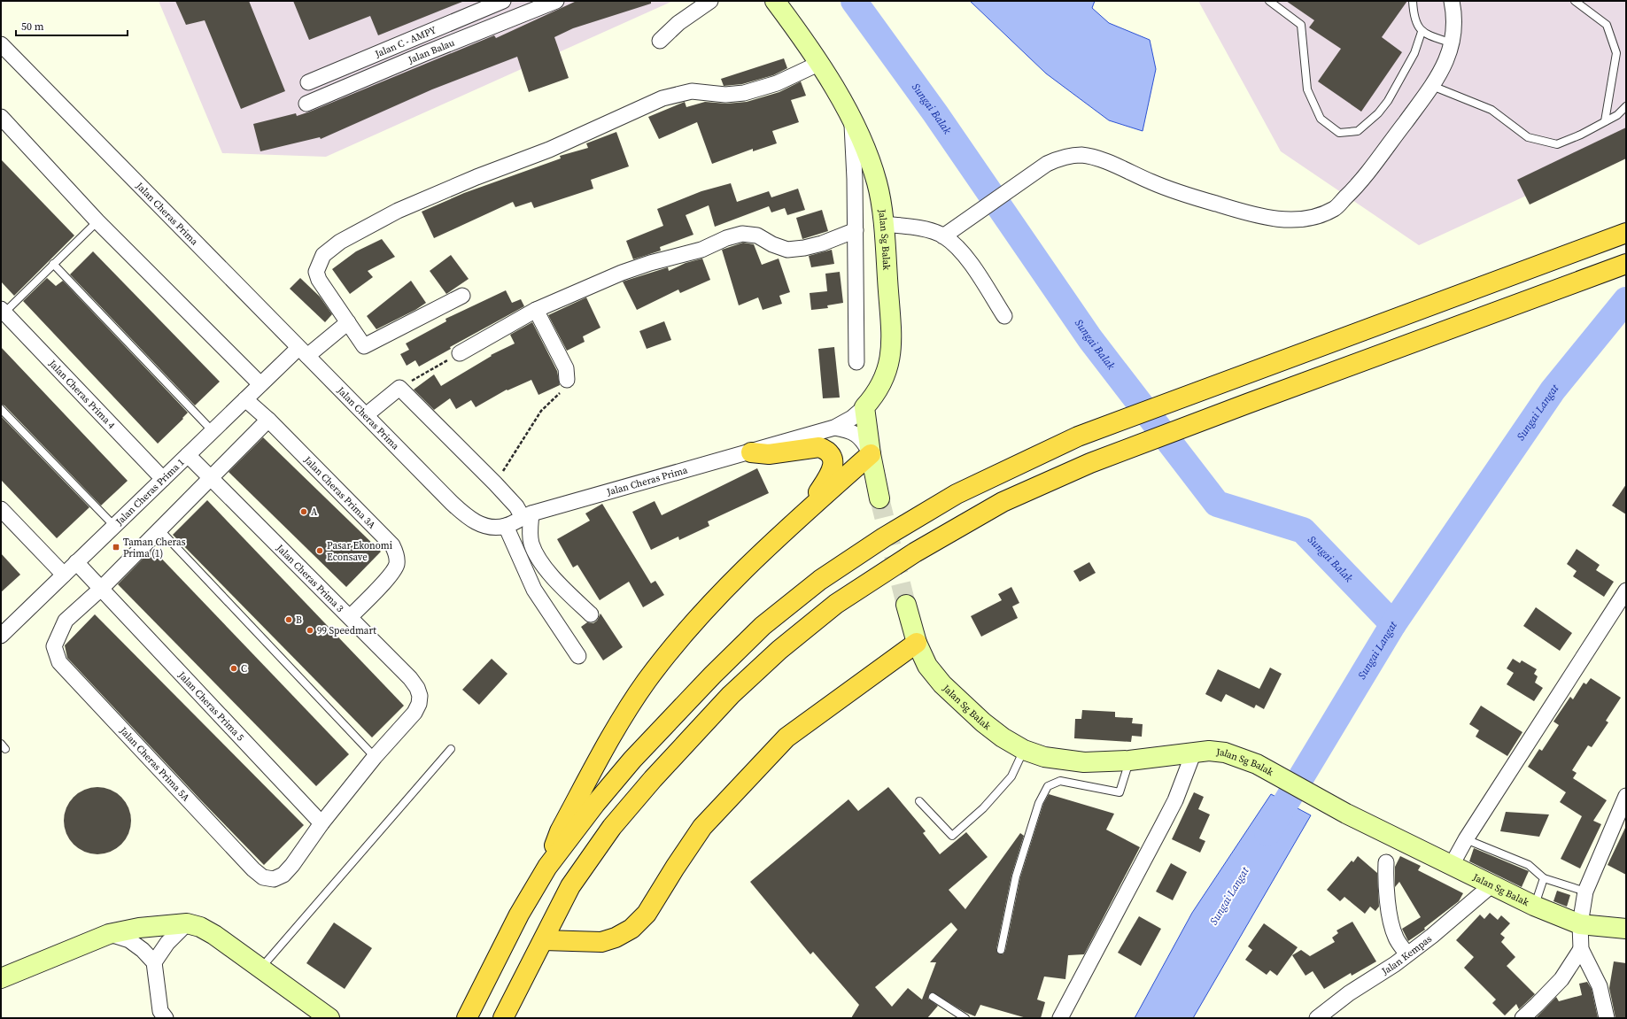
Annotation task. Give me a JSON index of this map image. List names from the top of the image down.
{
  "streets": {
    "street": [
      "Jalan C - AMPY",
      "Jalan Balau",
      "Jalan Cheras Prima",
      "Jalan Sg Balak",
      "Jalan Cheras Prima 4",
      "Jalan Cheras Prima 1",
      "Jalan Cheras Prima 3A",
      "Jalan Cheras Prima 3",
      "Jalan Cheras Prima 5",
      "Jalan Cheras Prima 5A",
      "Jalan Kempas"
    ]
  },
  "crossings": [
    ["Jalan Cheras Prima", "Jalan Sg Balak"],
    ["Jalan Cheras Prima", "Jalan Cheras Prima 1"],
    ["Jalan Sg Balak", "Jalan Kempas"],
    ["Jalan Cheras Prima 4", "Jalan Cheras Prima 1"],
    ["Jalan Cheras Prima 1", "Jalan Cheras Prima 3A"],
    ["Jalan Cheras Prima 1", "Jalan Cheras Prima 3"],
    ["Jalan Cheras Prima 1", "Jalan Cheras Prima 5"],
    ["Jalan Cheras Prima 3A", "Jalan Cheras Prima 3"],
    ["Jalan Cheras Prima 3", "Jalan Cheras Prima 5"],
    ["Jalan Cheras Prima 3", "Jalan Cheras Prima 5A"],
    ["Jalan Cheras Prima 5", "Jalan Cheras Prima 5A"]
  ],
  "water": ["Sungai Balak", "Sungai Langat"],
  "places": {
    "other": [
      "A",
      "Pasar Ekonomi Econsave",
      "B",
      "99 Speedmart",
      "C"
    ],
    "transit": ["Taman Cheras Prima (1)"]
  },
  "scale_bar": "50 m"
}
